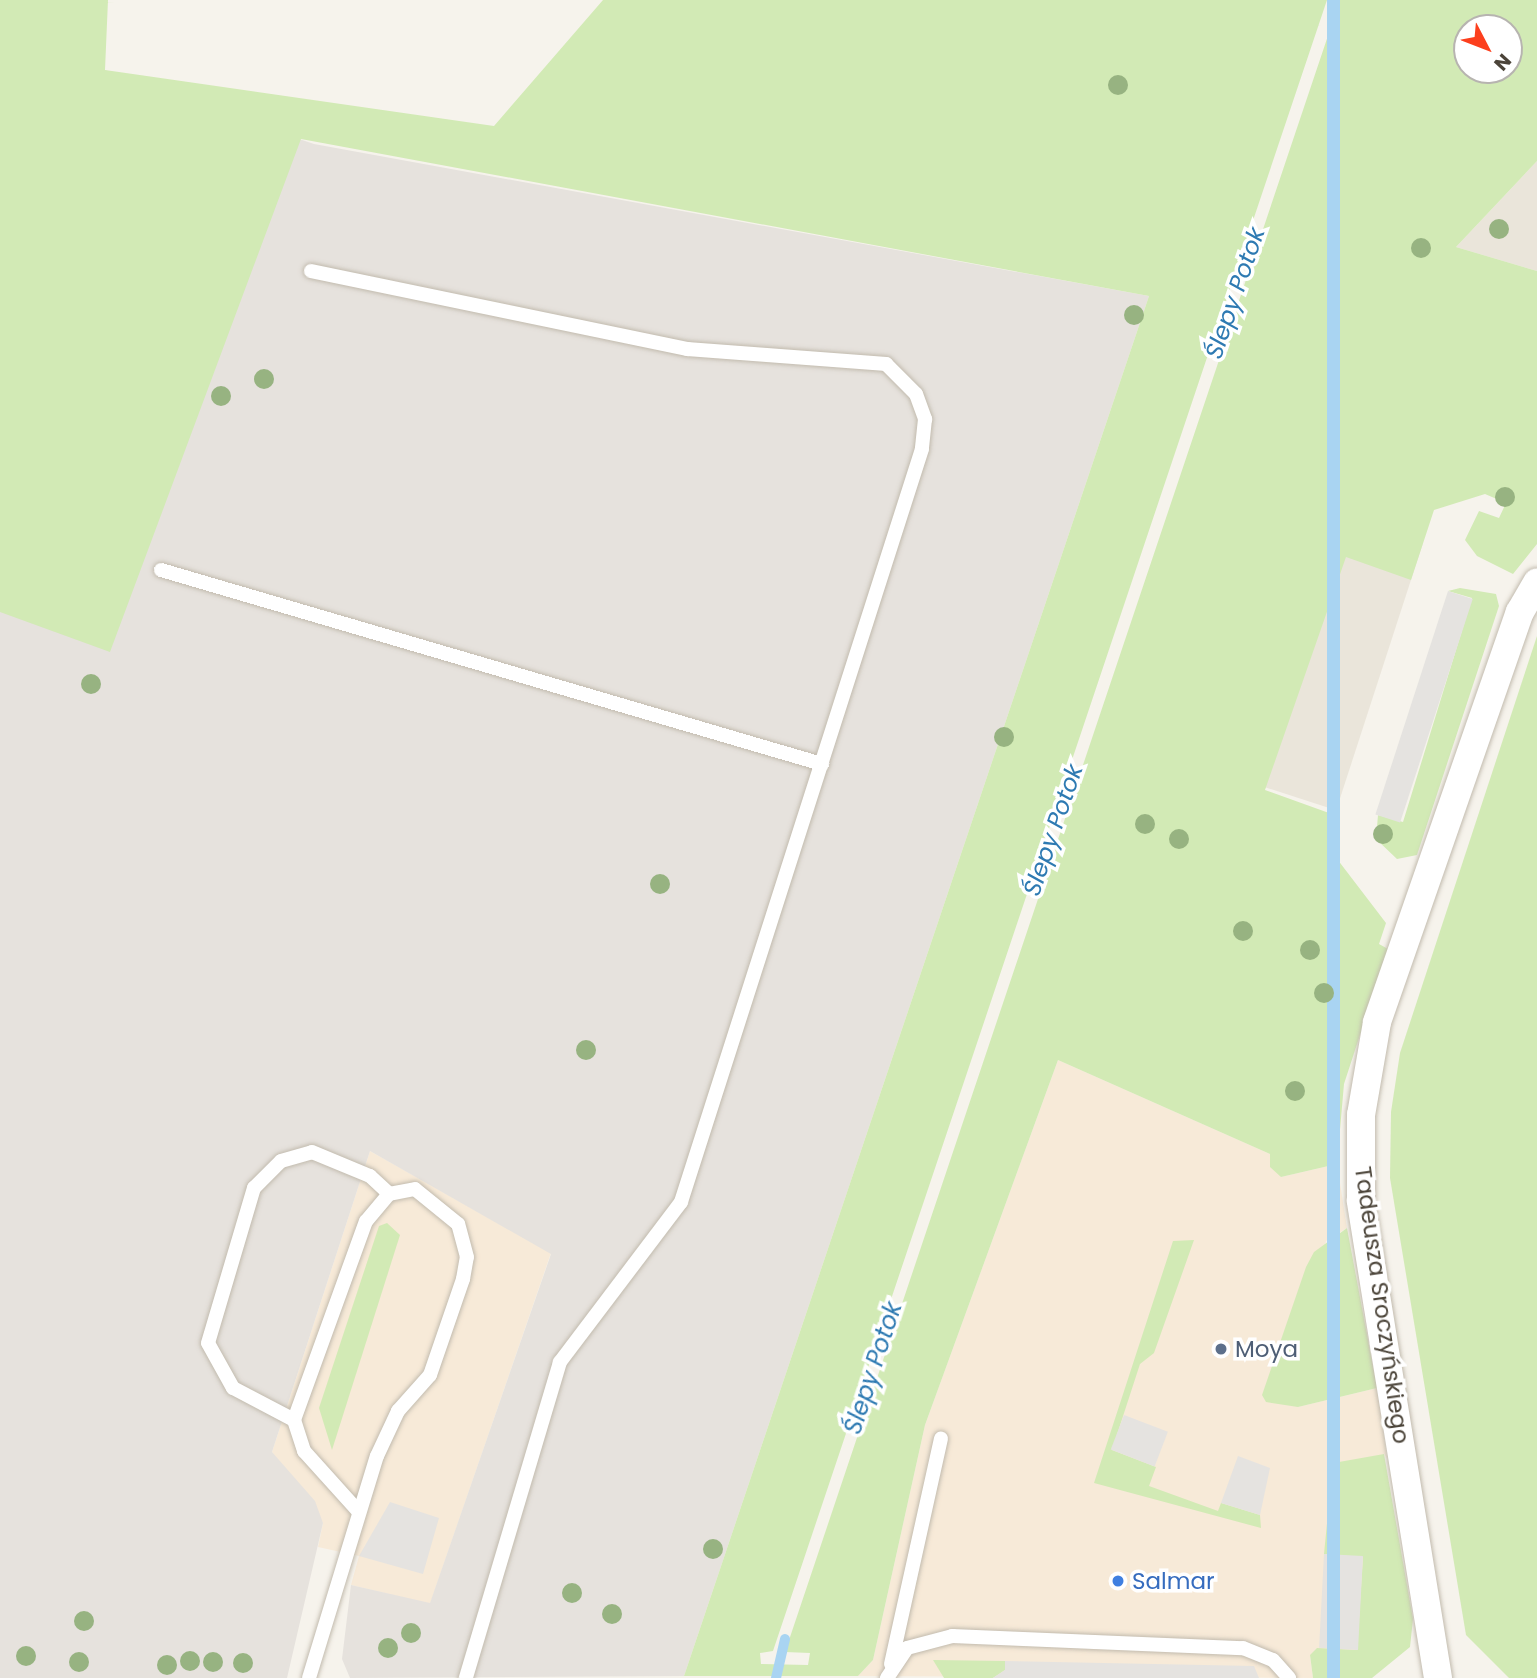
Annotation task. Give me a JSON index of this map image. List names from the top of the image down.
{
  "streets": {
    "street": ["Tadeusza Sroczyńskiego"]
  },
  "water": ["Ślepy Potok"],
  "places": ["Moya", "Salmar"],
  "north": "bottom right"
}
